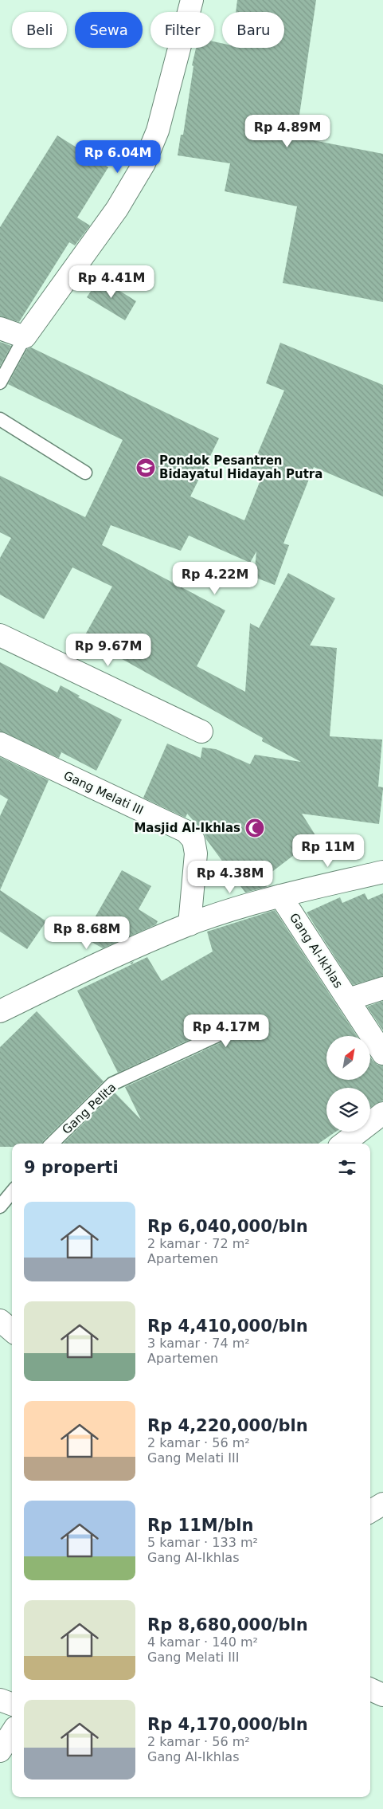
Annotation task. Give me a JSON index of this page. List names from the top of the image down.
{
  "streets": {
    "street": ["Gang Melati III", "Gang Al-Ikhlas"],
    "lane": ["Gang Pelita"]
  },
  "places": {
    "school or university": ["Pondok Pesantren Bidayatul Hidayah Putra"],
    "mosque": ["Masjid Al-Ikhlas"]
  },
  "north": "top right",
  "page": {
    "chip": [
      "Beli",
      "Sewa",
      "Filter",
      "Baru"
    ],
    "price": [
      "Rp 4.89M",
      "Rp 6.04M",
      "Rp 4.41M",
      "Rp 4.22M",
      "Rp 9.67M",
      "Rp 11M",
      "Rp 4.38M",
      "Rp 8.68M",
      "Rp 4.17M"
    ],
    "heading": "9 properti",
    "list": [
      {
        "name": "Rp 6,040,000/bln",
        "note": "2 kamar · 72 m² · Apartemen"
      },
      {
        "name": "Rp 4,410,000/bln",
        "note": "3 kamar · 74 m² · Apartemen"
      },
      {
        "name": "Rp 4,220,000/bln",
        "note": "2 kamar · 56 m² · Gang Melati III"
      },
      {
        "name": "Rp 11M/bln",
        "note": "5 kamar · 133 m² · Gang Al-Ikhlas"
      },
      {
        "name": "Rp 8,680,000/bln",
        "note": "4 kamar · 140 m² · Gang Melati III"
      },
      {
        "name": "Rp 4,170,000/bln",
        "note": "2 kamar · 56 m² · Gang Al-Ikhlas"
      }
    ]
  }
}
